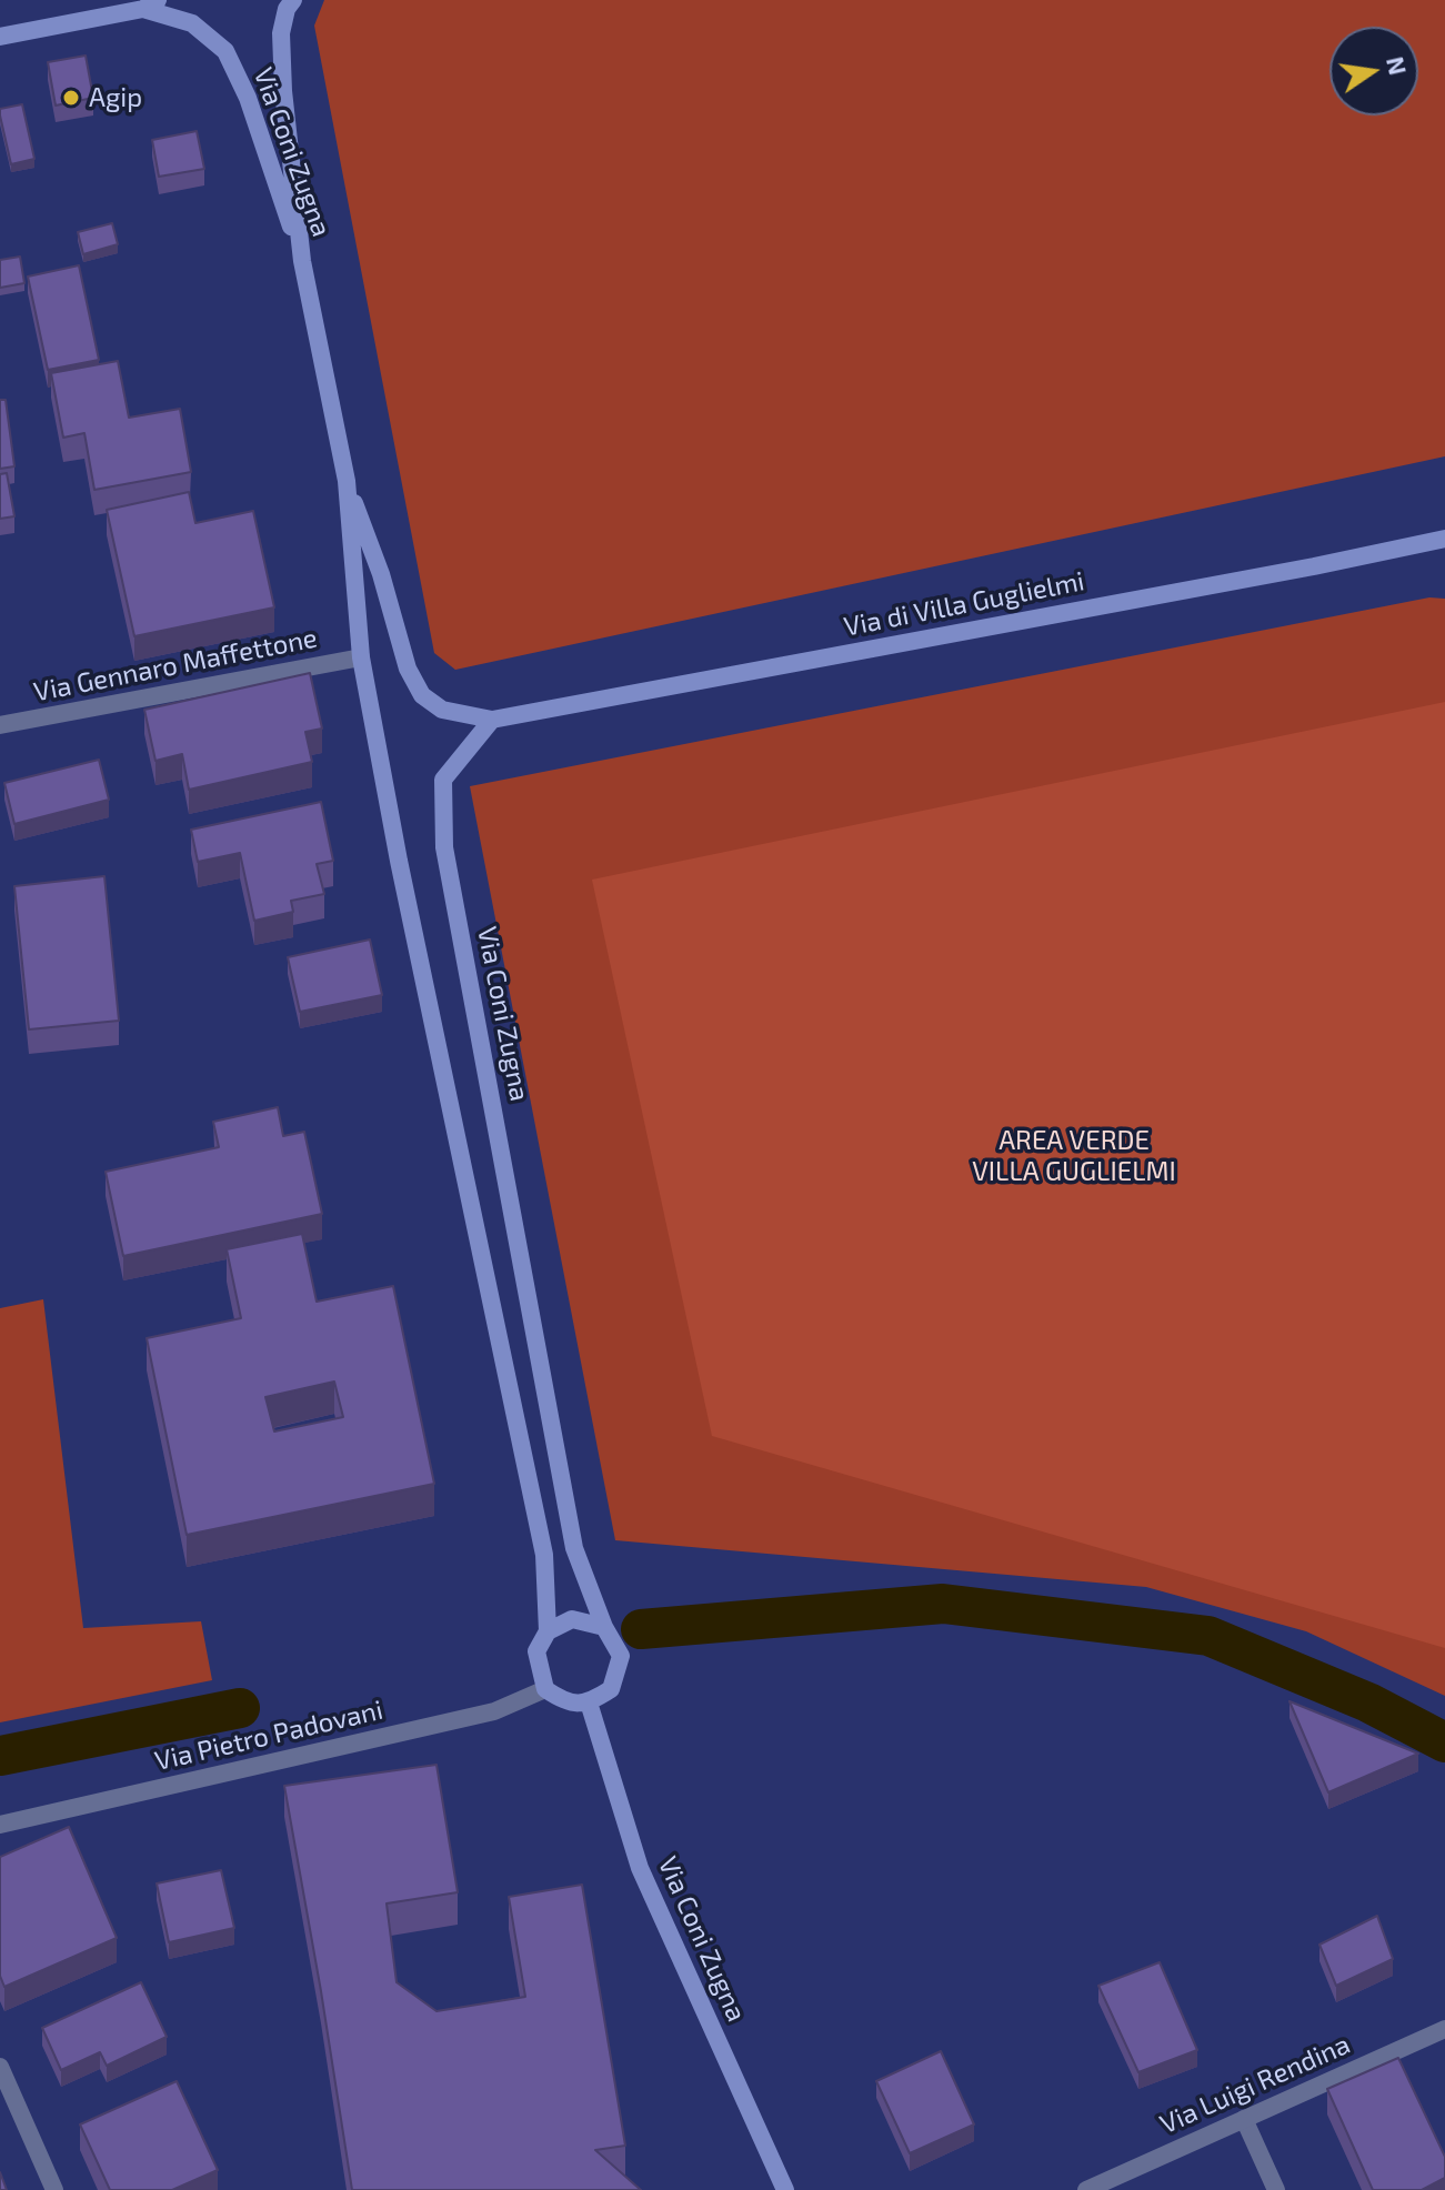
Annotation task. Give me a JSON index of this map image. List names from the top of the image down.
{
  "streets": {
    "street": [
      "Via Coni Zugna",
      "Via di Villa Guglielmi",
      "Via Gennaro Maffettone",
      "Via Pietro Padovani",
      "Via Luigi Rendina"
    ]
  },
  "crossings": [
    ["Via Coni Zugna", "Via di Villa Guglielmi"],
    ["Via Coni Zugna", "Via Gennaro Maffettone"],
    ["Via Coni Zugna", "Via Pietro Padovani"]
  ],
  "parks": ["AREA VERDE VILLA GUGLIELMI"],
  "places": ["Agip"],
  "north": "right"
}
